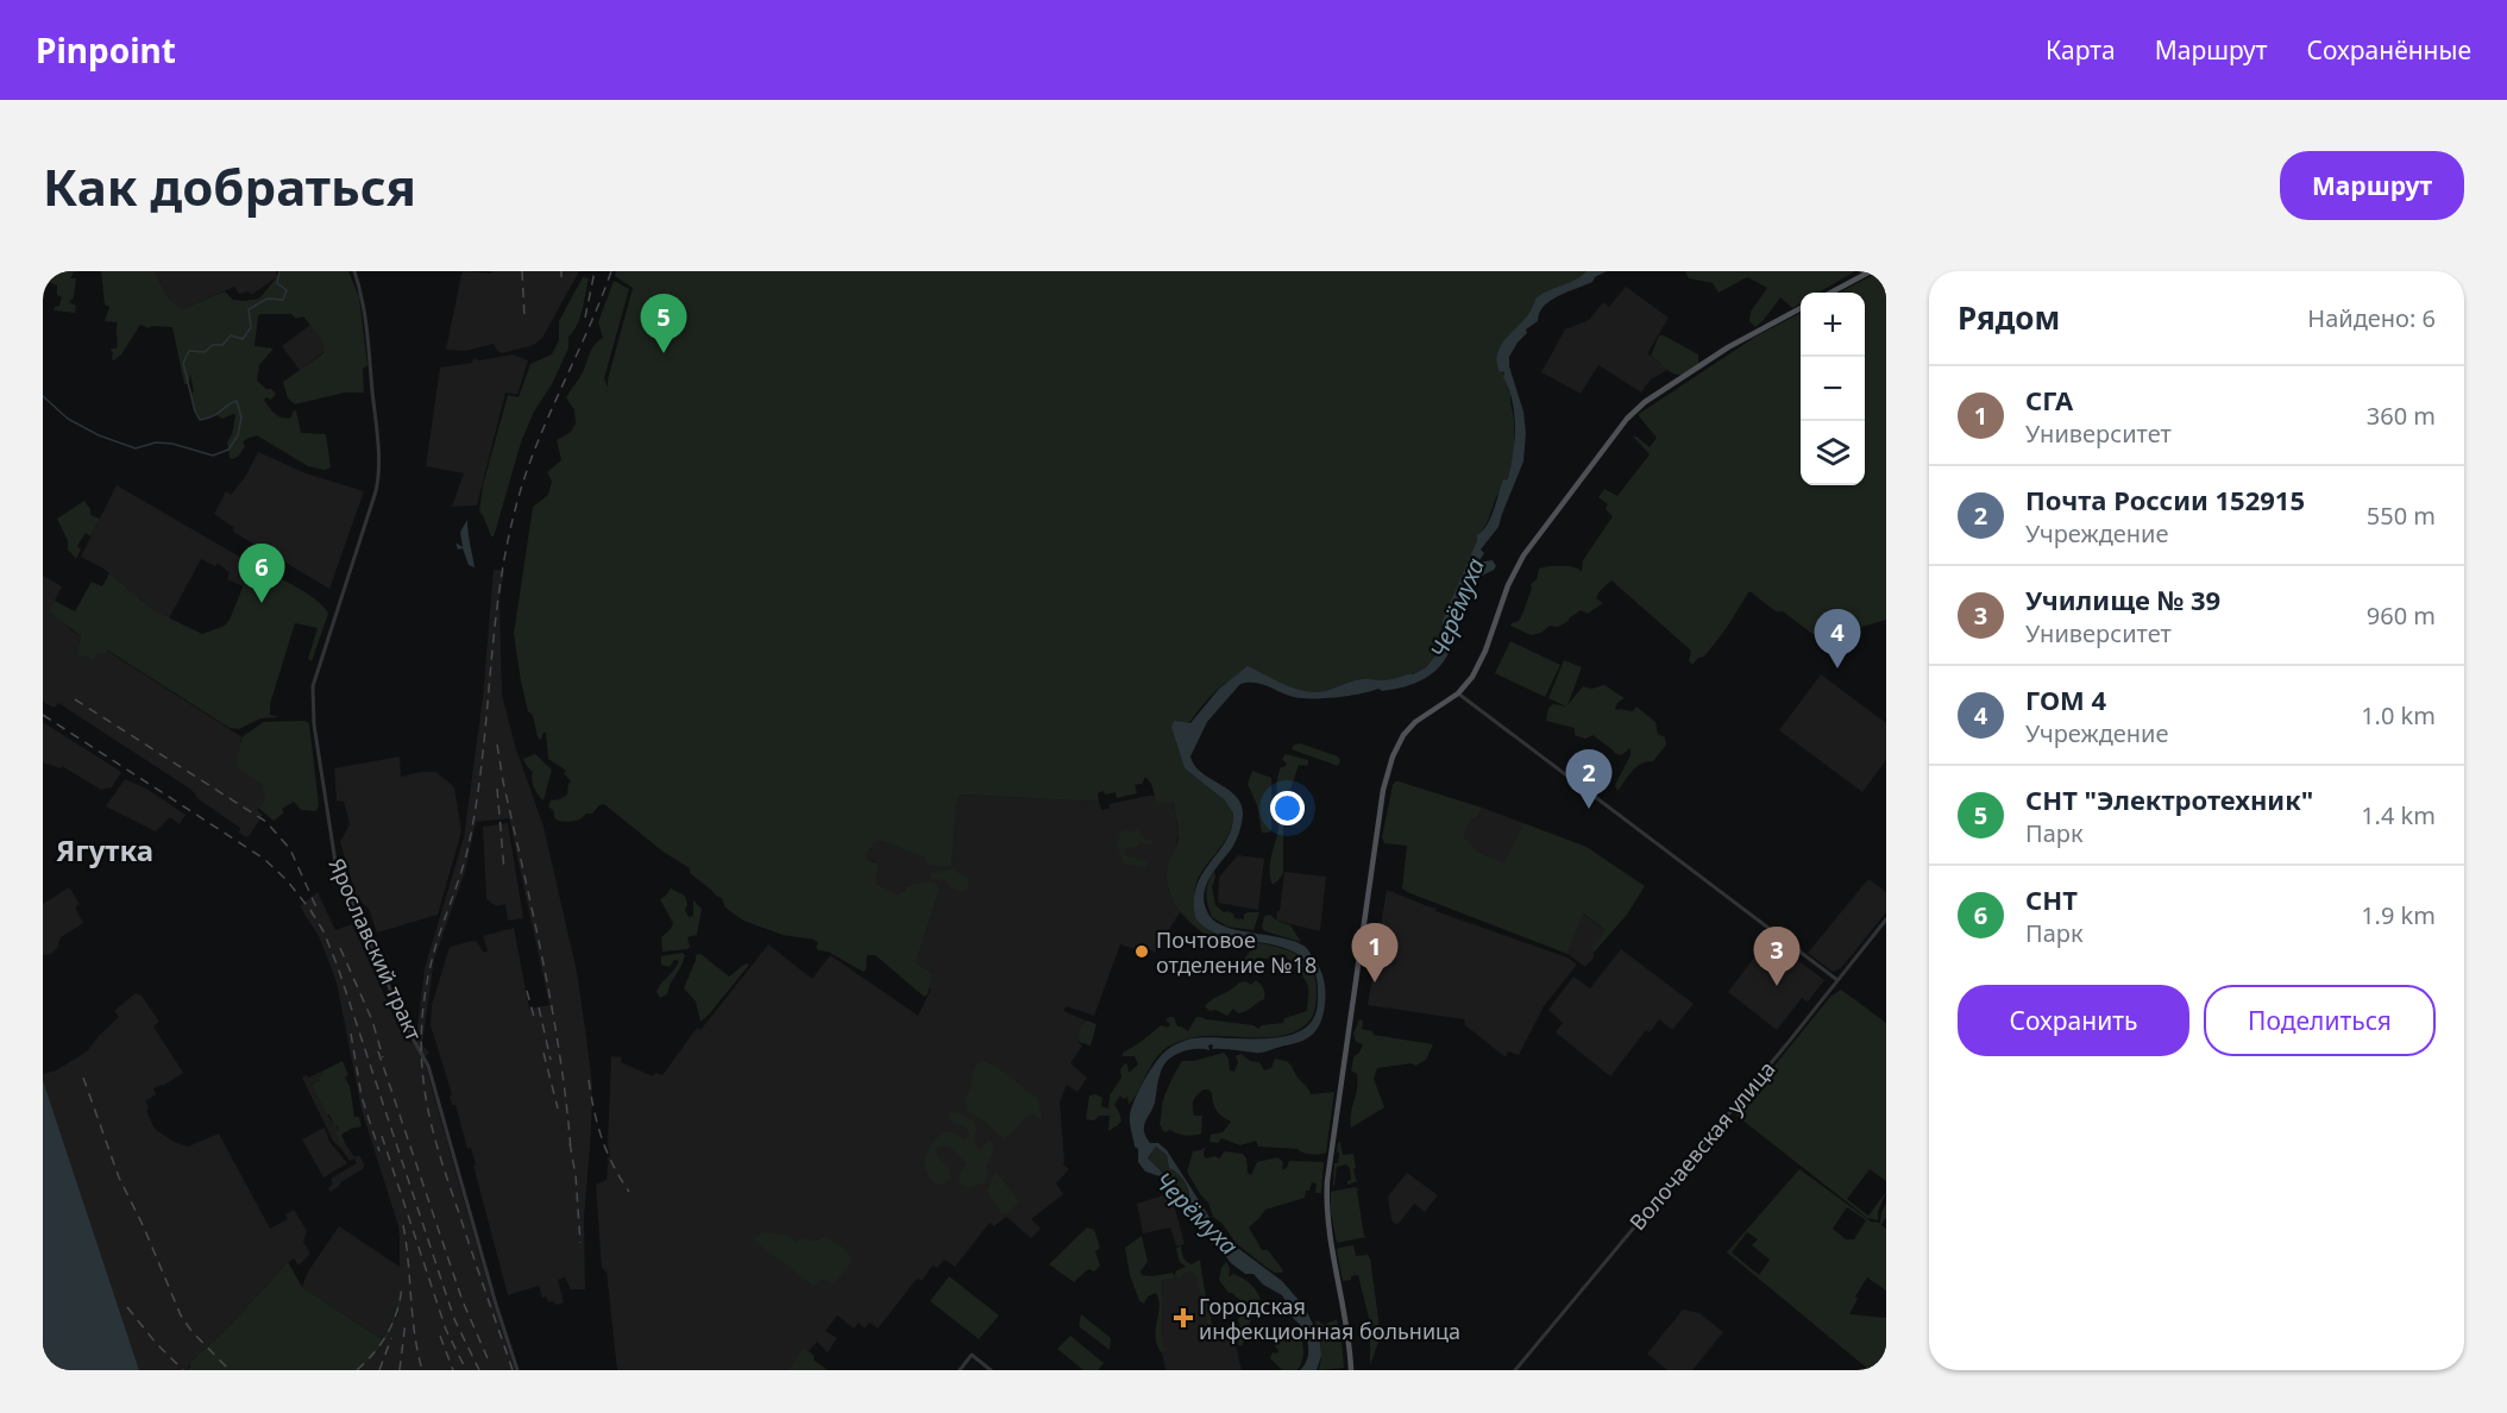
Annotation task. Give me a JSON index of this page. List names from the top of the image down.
{
  "streets": {
    "street": ["Ярославский тракт", "Волочаевская улица"]
  },
  "districts": ["Ягутка"],
  "water": ["Черёмуха"],
  "places": {
    "other": ["Почтовое отделение №18"],
    "health": ["Городская инфекционная больница"]
  },
  "page": {
    "header": "Pinpoint",
    "nav": ["Карта", "Маршрут", "Сохранённые"],
    "buttons": [
      "Маршрут",
      ["Сохранить", "Поделиться"]
    ],
    "title": "Как добраться",
    "heading": ["Рядом", "Найдено: 6"],
    "map_buttons": ["+", "−"],
    "pins": [
      "5",
      "6",
      "4",
      "2",
      "1",
      "3"
    ],
    "list": [
      {
        "mark": "1",
        "name": "СГА",
        "note": "Университет",
        "value": "360 m"
      },
      {
        "mark": "2",
        "name": "Почта России 152915",
        "note": "Учреждение",
        "value": "550 m"
      },
      {
        "mark": "3",
        "name": "Училище № 39",
        "note": "Университет",
        "value": "960 m"
      },
      {
        "mark": "4",
        "name": "ГОМ 4",
        "note": "Учреждение",
        "value": "1.0 km"
      },
      {
        "mark": "5",
        "name": "СНТ \"Электротехник\"",
        "note": "Парк",
        "value": "1.4 km"
      },
      {
        "mark": "6",
        "name": "СНТ",
        "note": "Парк",
        "value": "1.9 km"
      }
    ]
  }
}
